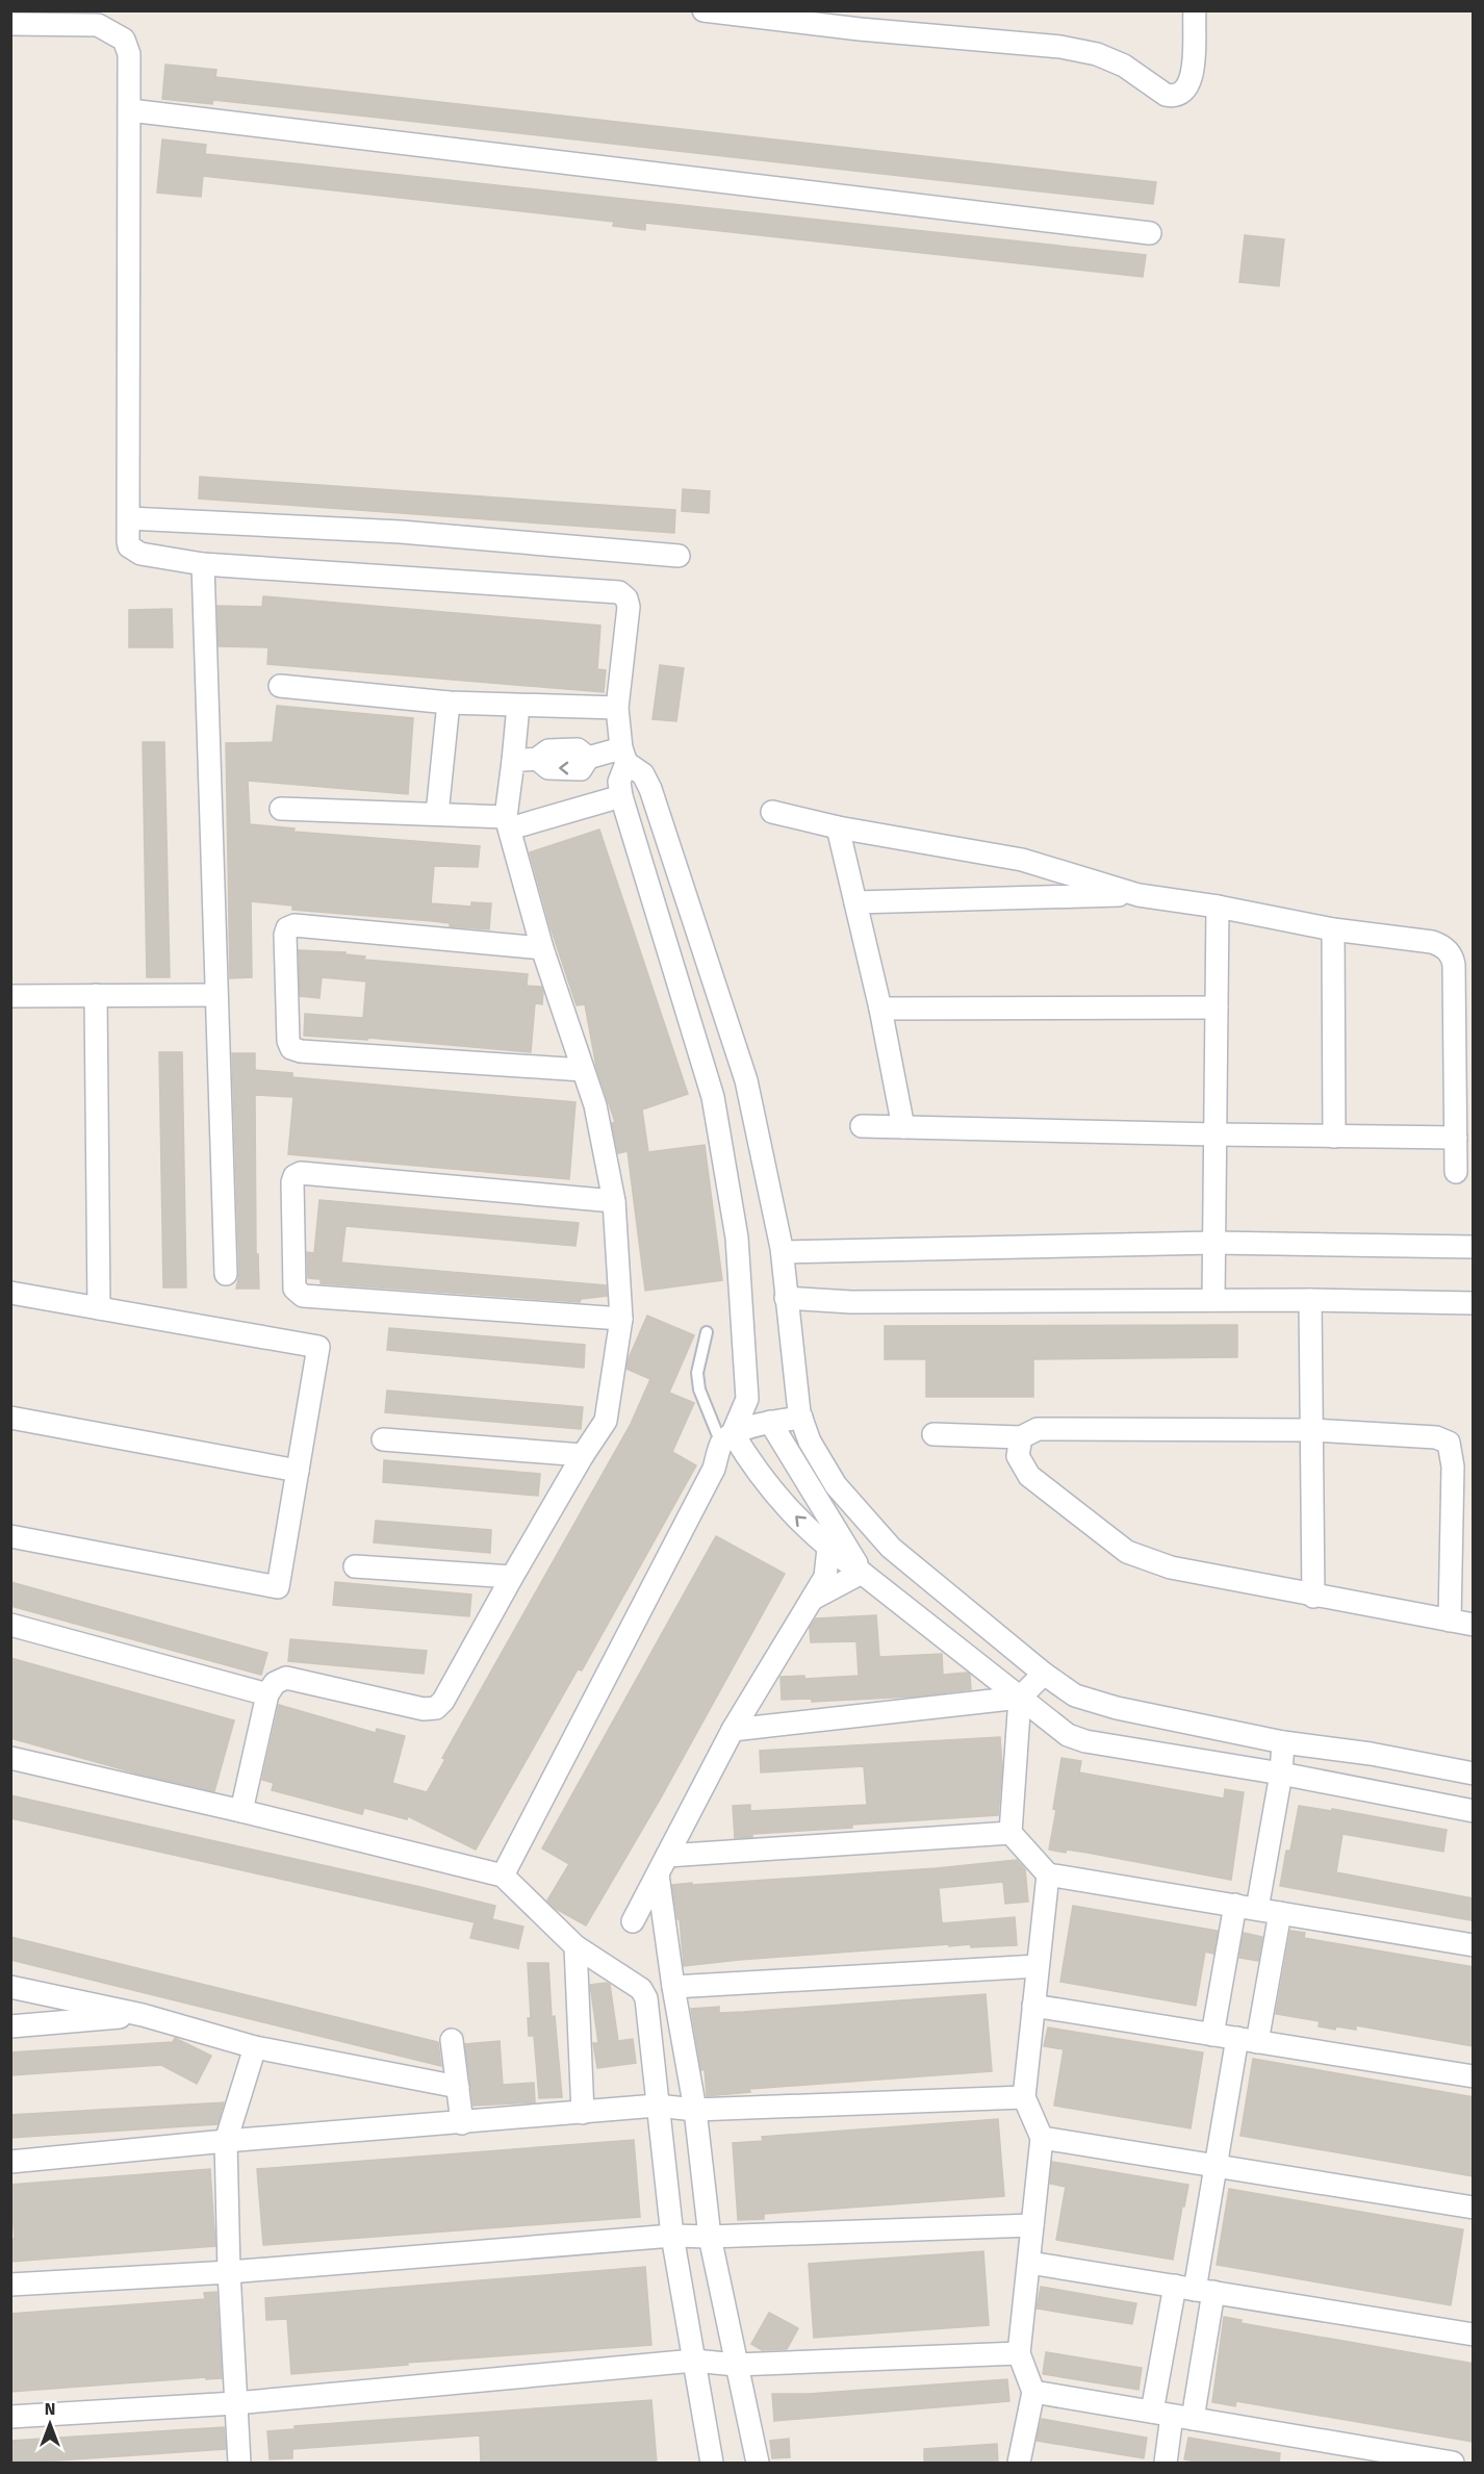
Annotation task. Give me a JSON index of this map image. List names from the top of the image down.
{
  "north": "top"
}
